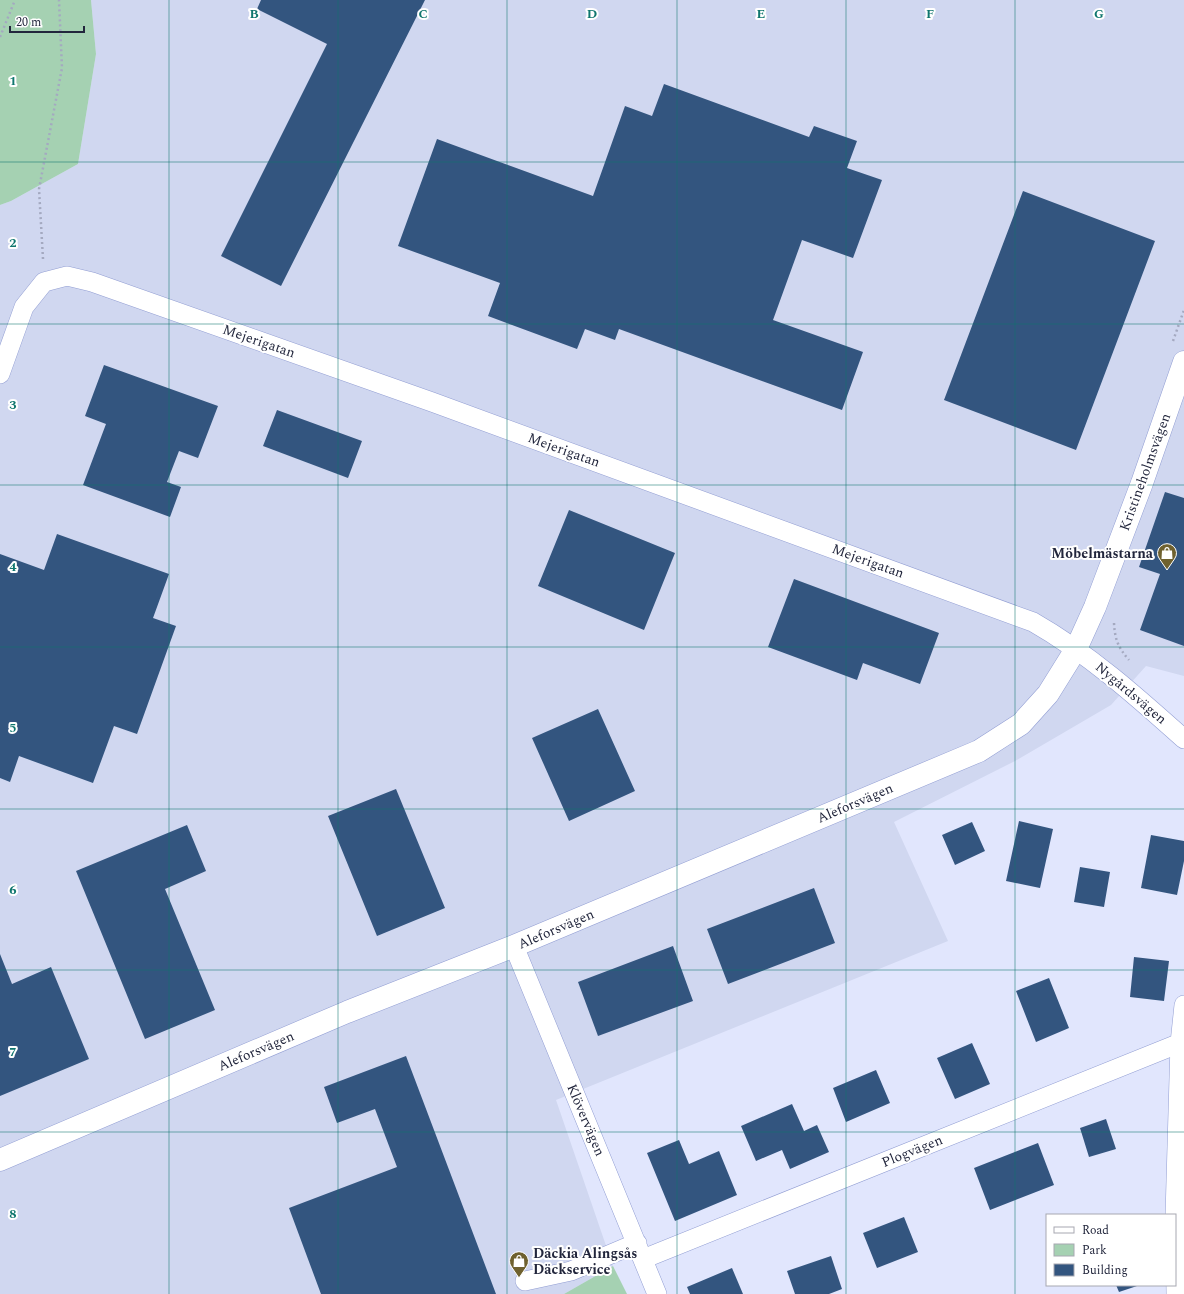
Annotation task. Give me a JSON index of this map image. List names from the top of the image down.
{
  "streets": {
    "street": [
      "Mejerigatan",
      "Kristineholmsvägen",
      "Nygårdsvägen",
      "Aleforsvägen",
      "Klövervägen",
      "Plogvägen"
    ]
  },
  "crossings": [
    ["Mejerigatan", "Kristineholmsvägen"],
    ["Mejerigatan", "Nygårdsvägen"],
    ["Mejerigatan", "Aleforsvägen"],
    ["Kristineholmsvägen", "Nygårdsvägen"],
    ["Kristineholmsvägen", "Aleforsvägen"],
    ["Nygårdsvägen", "Aleforsvägen"],
    ["Aleforsvägen", "Klövervägen"],
    ["Klövervägen", "Plogvägen"]
  ],
  "places": {
    "shop": ["Möbelmästarna", "Däckia Alingsås Däckservice"]
  },
  "legend": ["Road", "Park", "Building"],
  "scale_bar": "20 m",
  "grid": {
    "columns": [
      "B",
      "C",
      "D",
      "E",
      "F",
      "G"
    ],
    "rows": [
      "1",
      "2",
      "3",
      "4",
      "5",
      "6",
      "7",
      "8"
    ]
  }
}
